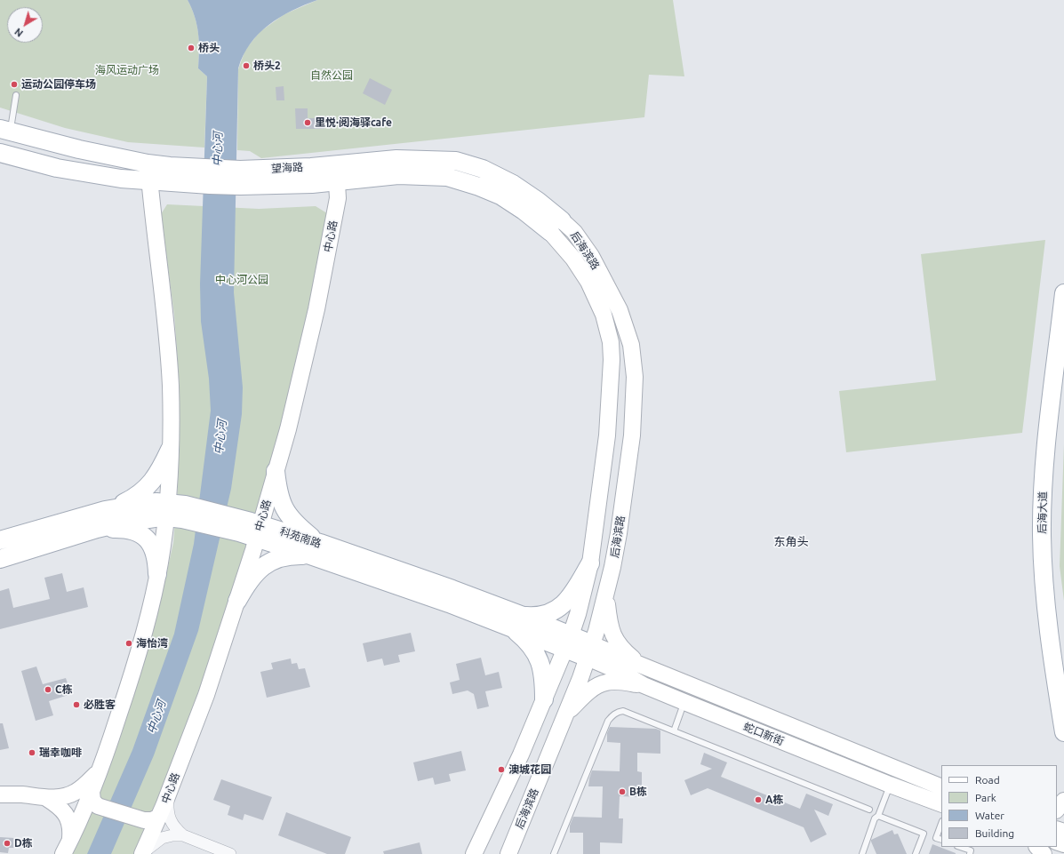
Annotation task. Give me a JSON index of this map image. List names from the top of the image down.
{
  "streets": {
    "main road": [
      "望海路",
      "中心路",
      "后海滨路",
      "后海大道",
      "科苑南路",
      "蛇口新街"
    ]
  },
  "crossings": [
    ["望海路", "中心路"],
    ["望海路", "后海滨路"],
    ["中心路", "科苑南路"],
    ["后海滨路", "科苑南路"],
    ["后海滨路", "蛇口新街"],
    ["科苑南路", "蛇口新街"]
  ],
  "districts": ["东角头"],
  "water": ["中心河"],
  "parks": ["海风运动广场", "自然公园", "中心河公园"],
  "places": [
    "桥头",
    "桥头2",
    "运动公园停车场",
    "里悦·阅海驿cafe",
    "海怡湾",
    "C栋",
    "必胜客",
    "瑞幸咖啡",
    "澳城花园",
    "B栋",
    "A栋",
    "D栋"
  ],
  "legend": [
    "Road",
    "Park",
    "Water",
    "Building"
  ],
  "north": "bottom left"
}
